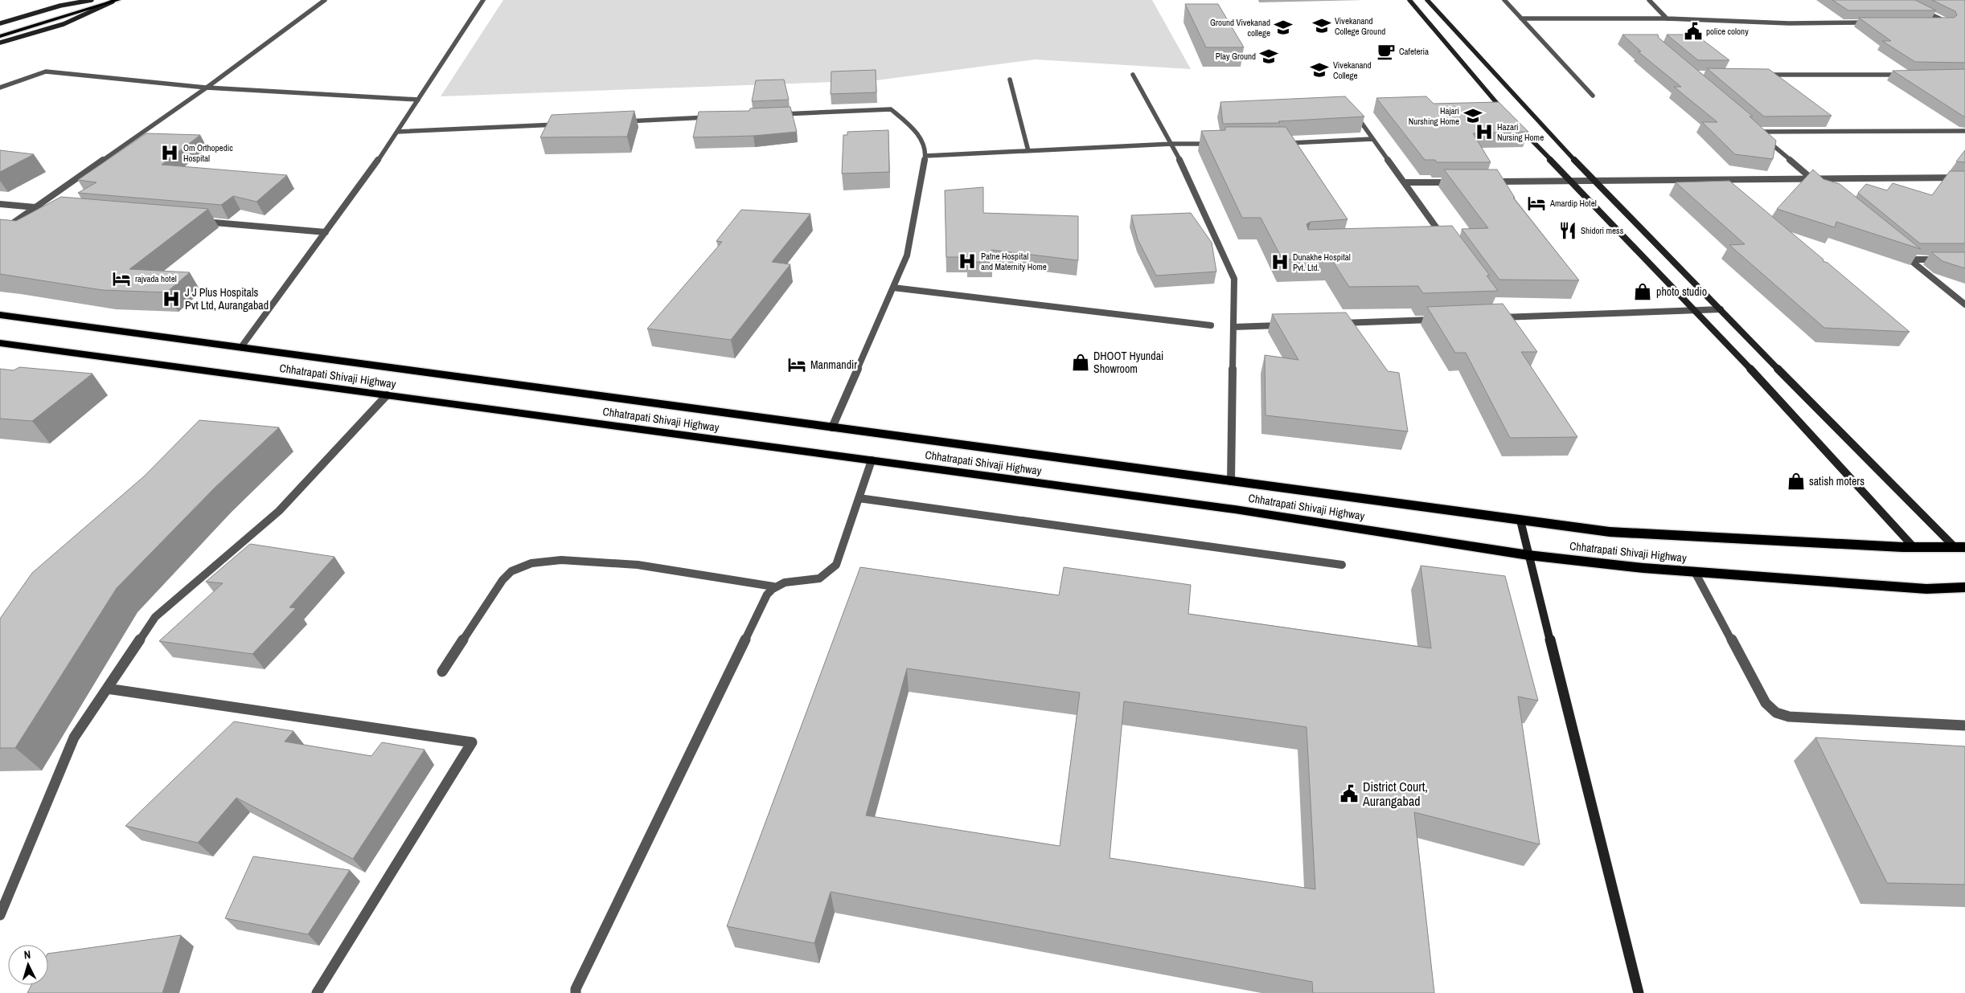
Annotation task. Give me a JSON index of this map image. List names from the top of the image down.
{
  "streets": {
    "highway": ["Chhatrapati Shivaji Highway"]
  },
  "places": {
    "school or university": [
      "Vivekanand College Ground",
      "Ground Vivekanad college",
      "Play Ground",
      "Vivekanand College",
      "Hajari Nurshing Home"
    ],
    "public building": ["police colony", "District Court, Aurangabad"],
    "cafe": ["Cafeteria"],
    "hospital": [
      "Hazari Nursing Home",
      "Om Orthopedic Hospital",
      "Patne Hospital and Maternity Home",
      "Dunakhe Hospital Pvt. Ltd.",
      "J J Plus Hospitals Pvt Ltd, Aurangabad"
    ],
    "hotel": ["Amardip Hotel", "rajvada hotel", "Manmandir"],
    "restaurant": ["Shidori mess"],
    "shop": ["photo studio", "DHOOT Hyundai Showroom", "satish moters"]
  },
  "north": "top"
}
